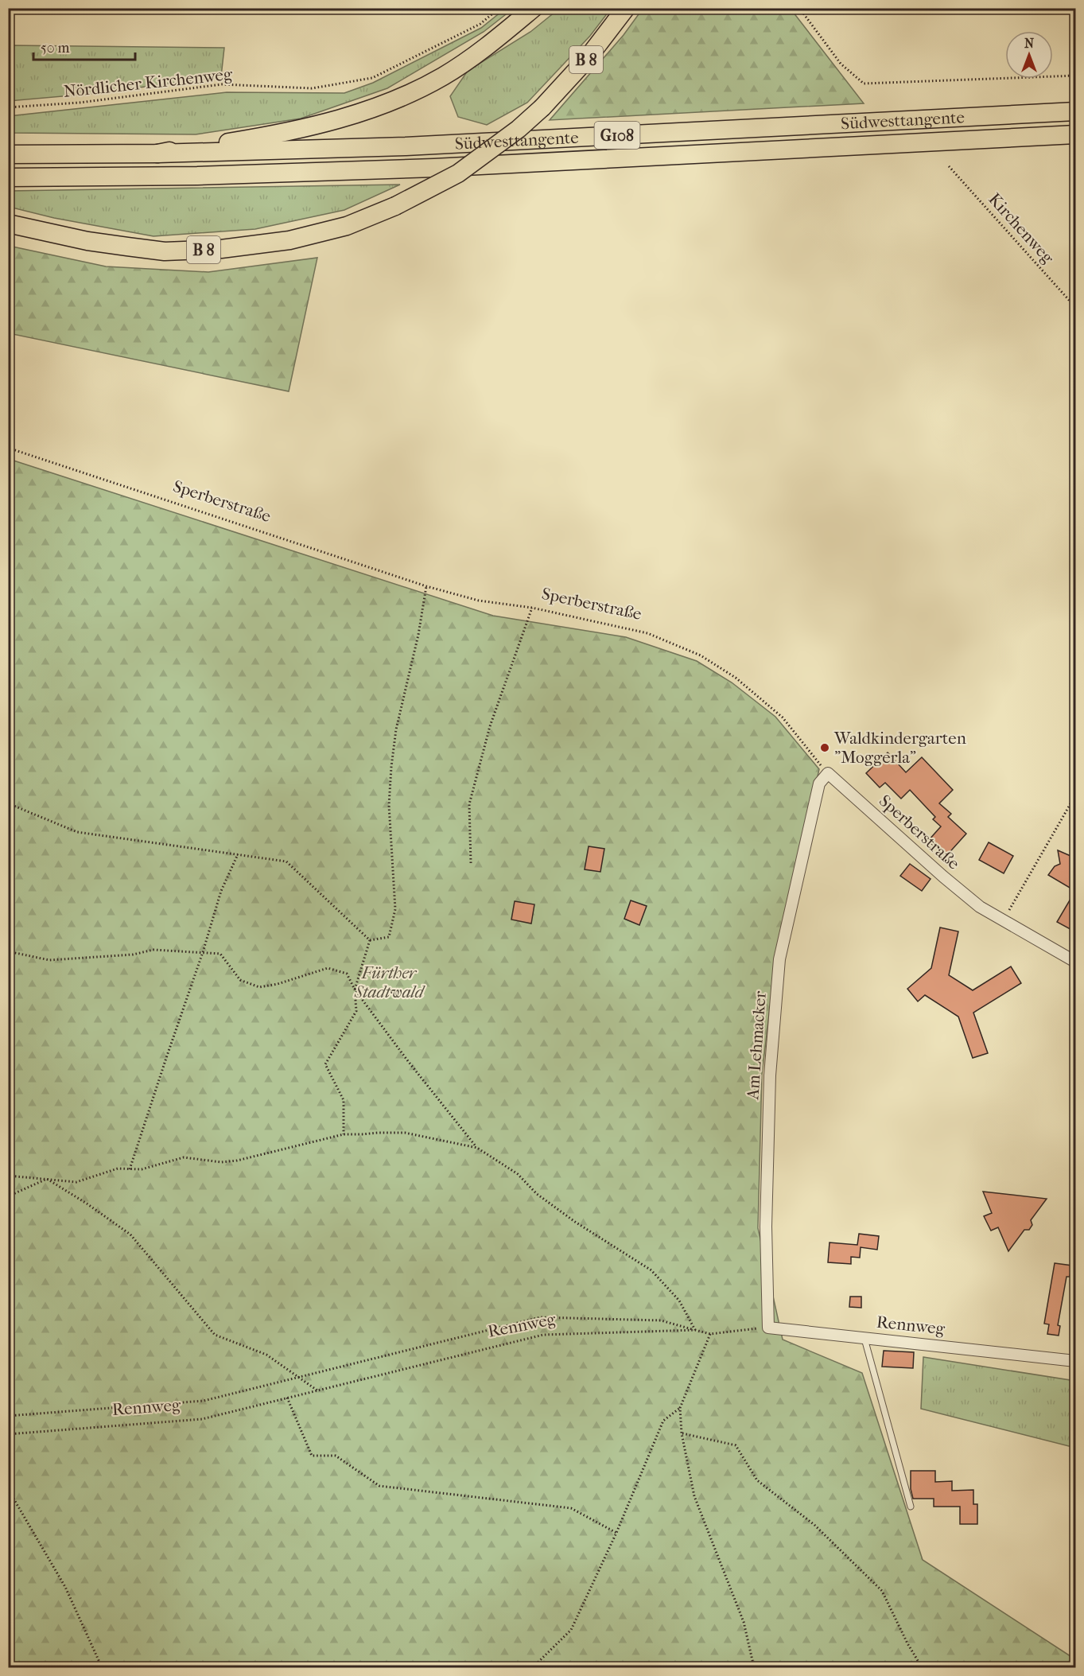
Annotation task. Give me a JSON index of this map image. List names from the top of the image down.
{
  "streets": {
    "highway": ["B 8", "Südwesttangente", "G108"],
    "street": ["Sperberstraße", "Am Lehmacker", "Rennweg"],
    "path": ["Nördlicher Kirchenweg", "Kirchenweg"]
  },
  "crossings": [
    ["Sperberstraße", "Am Lehmacker"],
    ["Am Lehmacker", "Rennweg"]
  ],
  "parks": ["Fürther Stadtwald"],
  "places": ["Waldkindergarten \"Moggerla\""],
  "scale_bar": "50 m",
  "north": "top"
}
